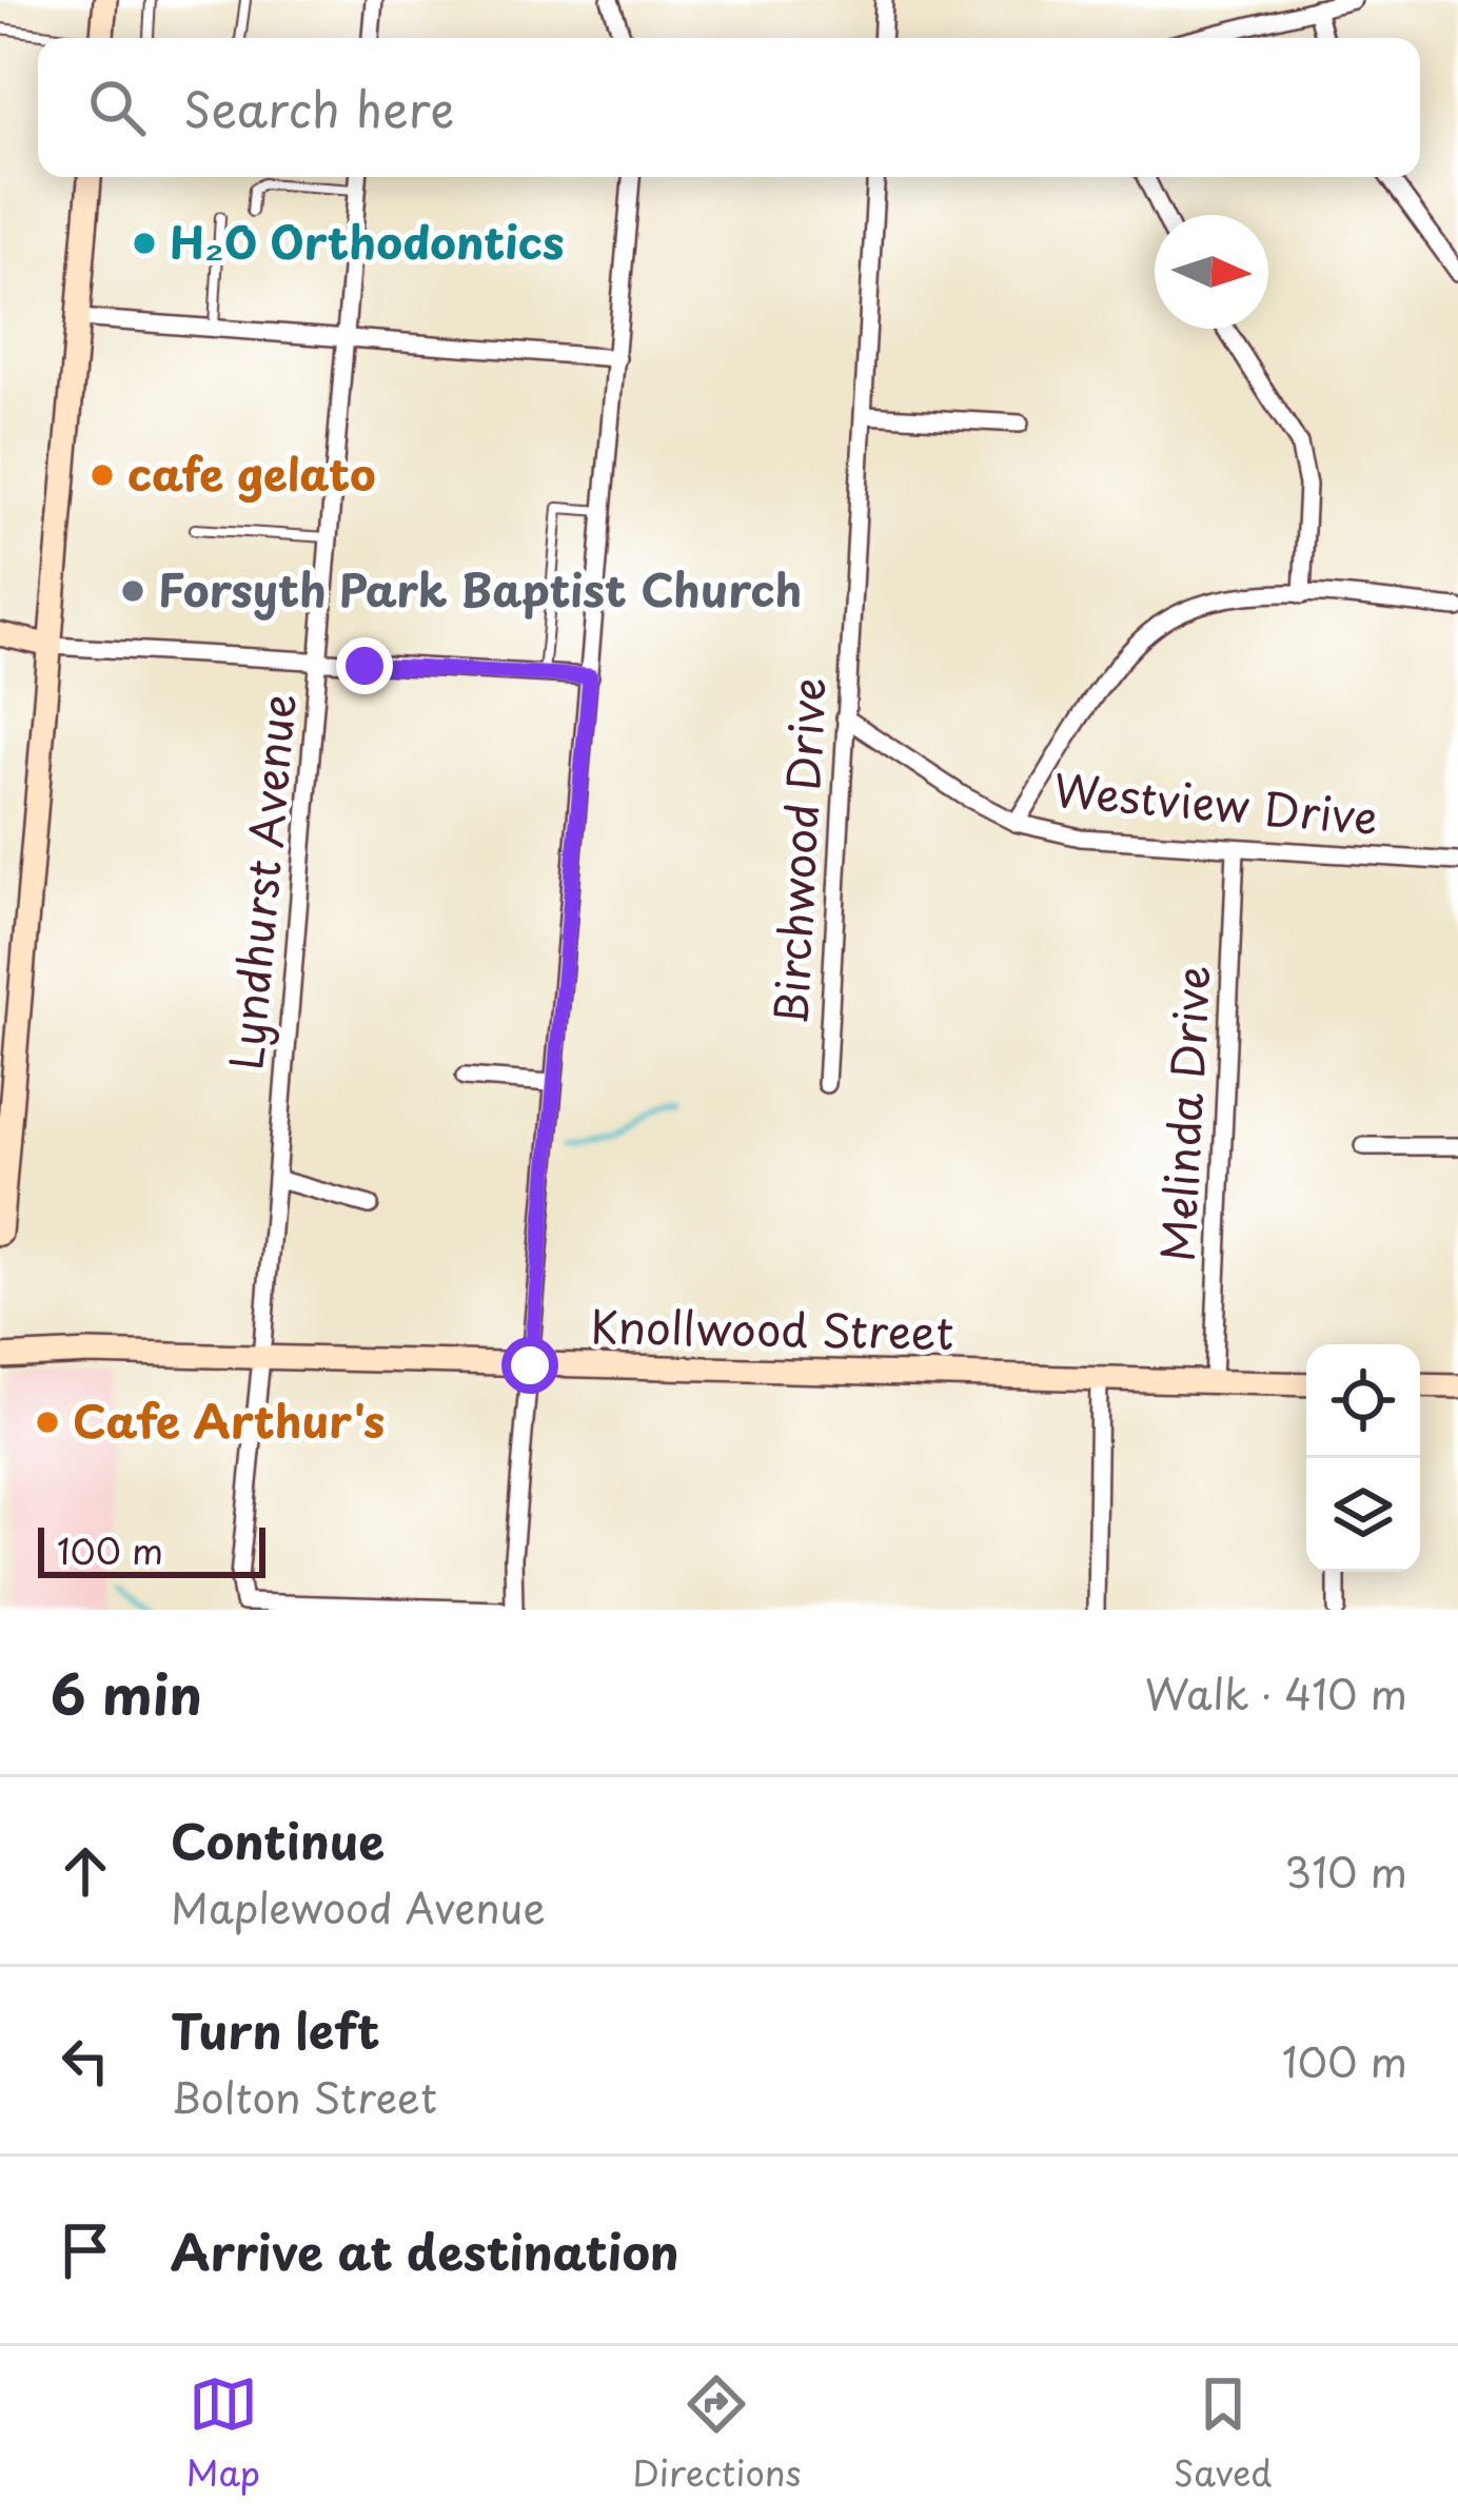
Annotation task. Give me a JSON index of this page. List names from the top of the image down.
{
  "streets": {
    "main road": ["Knollwood Street"],
    "street": [
      "Westview Drive",
      "Birchwood Drive",
      "Lyndhurst Avenue",
      "Melinda Drive"
    ]
  },
  "crossings": [
    ["Westview Drive", "Birchwood Drive"],
    ["Westview Drive", "Melinda Drive"],
    ["Lyndhurst Avenue", "Knollwood Street"],
    ["Melinda Drive", "Knollwood Street"]
  ],
  "places": [
    "H₂O Orthodontics",
    "cafe gelato",
    "Forsyth Park Baptist Church",
    "Cafe Arthur's"
  ],
  "scale_bar": "100 m",
  "north": "right",
  "page": {
    "search": "Search here",
    "scale": "100 m",
    "heading": ["6 min", "Walk · 410 m"],
    "list": [
      ["Continue", "Maplewood Avenue", "310 m"],
      ["Turn left", "Bolton Street", "100 m"],
      "Arrive at destination"
    ],
    "nav": ["Map", "Directions", "Saved"]
  }
}
